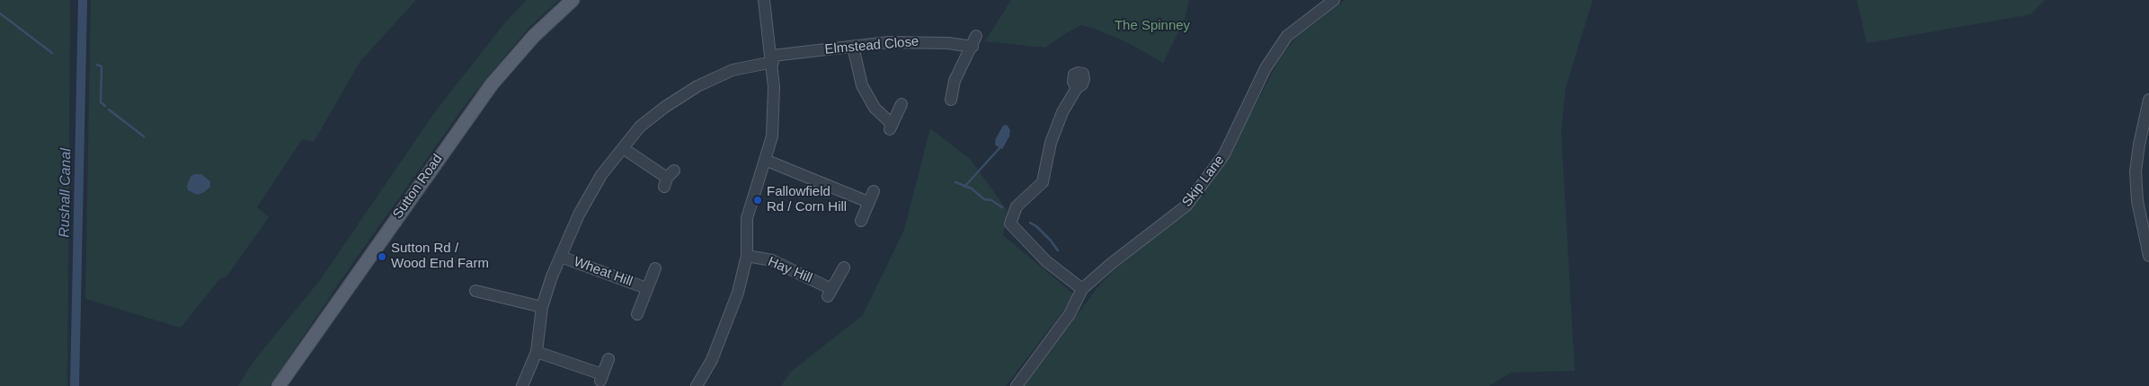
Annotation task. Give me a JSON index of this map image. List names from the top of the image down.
{
  "streets": {
    "main road": ["Sutton Road"],
    "street": [
      "Elmstead Close",
      "Skip Lane",
      "Hay Hill",
      "Wheat Hill"
    ]
  },
  "crossings": [
    ["Elmstead Close", "Wheat Hill"]
  ],
  "water": ["Rushall Canal"],
  "parks": ["The Spinney"],
  "places": ["Fallowfield Rd / Corn Hill", "Sutton Rd / Wood End Farm"]
}
